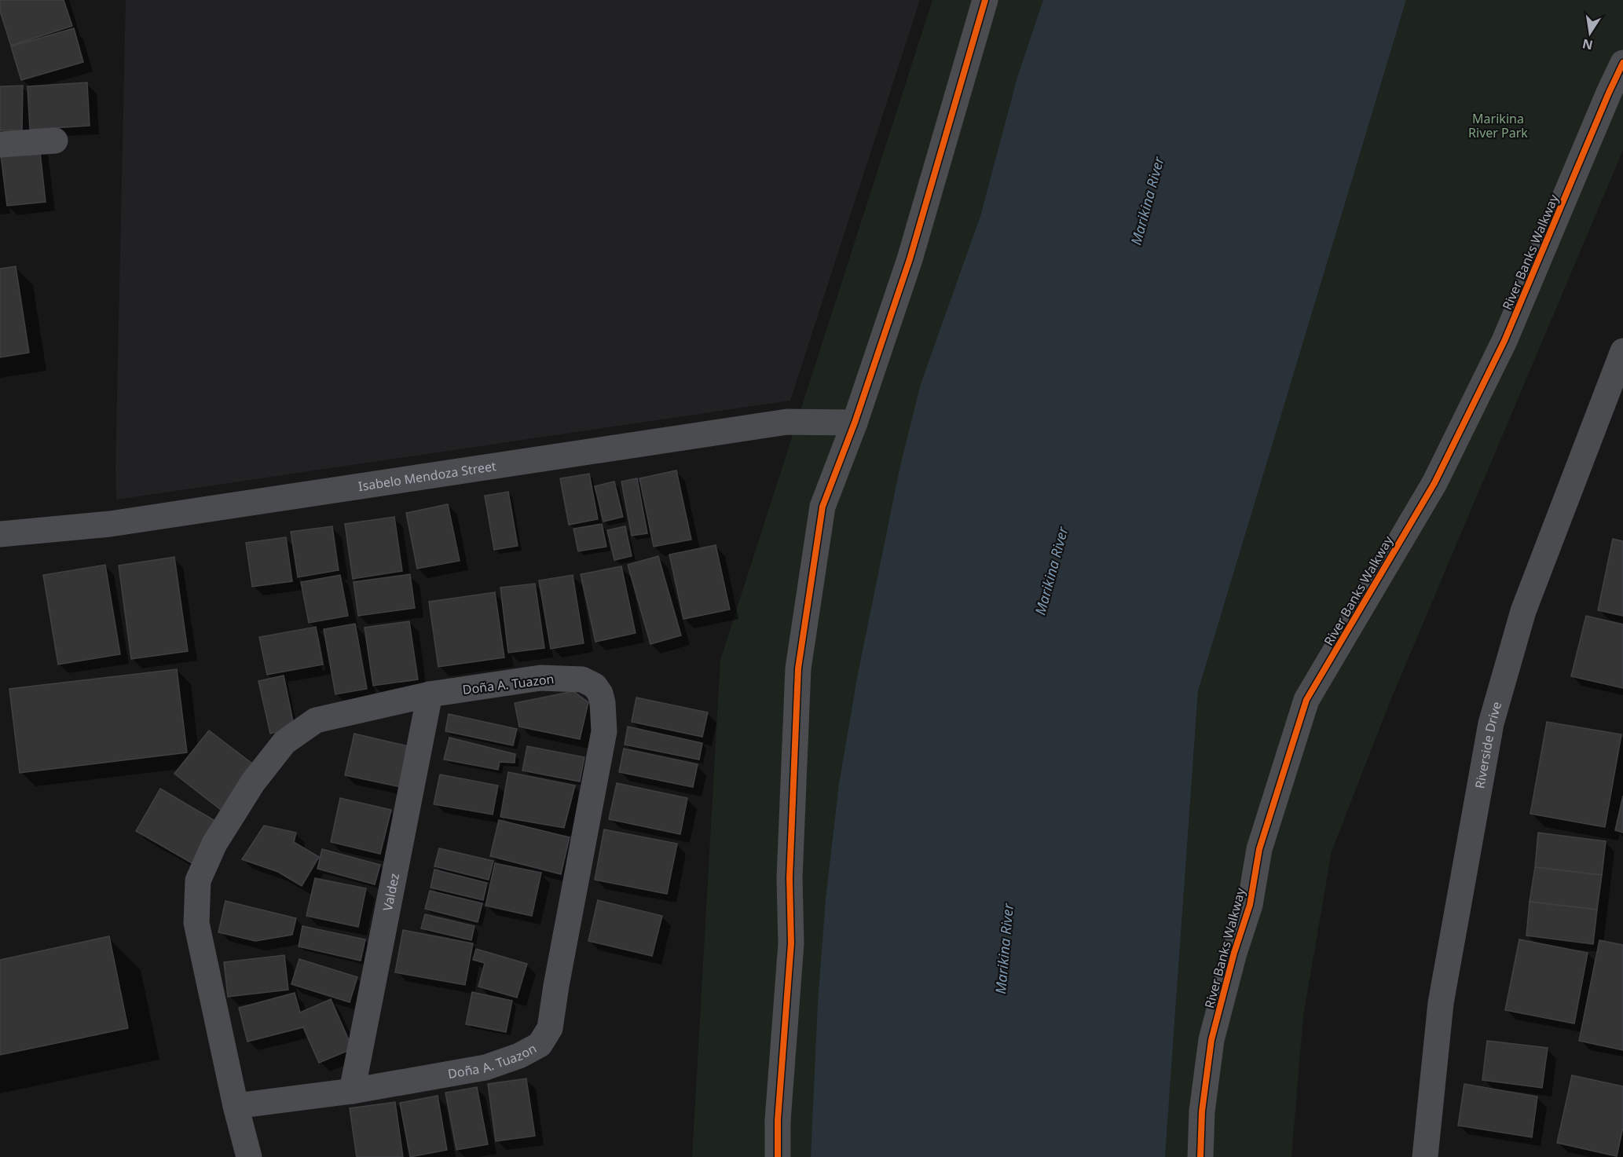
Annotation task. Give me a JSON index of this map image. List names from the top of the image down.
{
  "streets": {
    "street": [
      "River Banks Walkway",
      "Isabelo Mendoza Street",
      "Doña A. Tuazon",
      "Riverside Drive",
      "Valdez"
    ]
  },
  "crossings": [
    ["Doña A. Tuazon", "Valdez"]
  ],
  "water": ["Marikina River"],
  "parks": ["Marikina River Park"],
  "north": "bottom"
}
